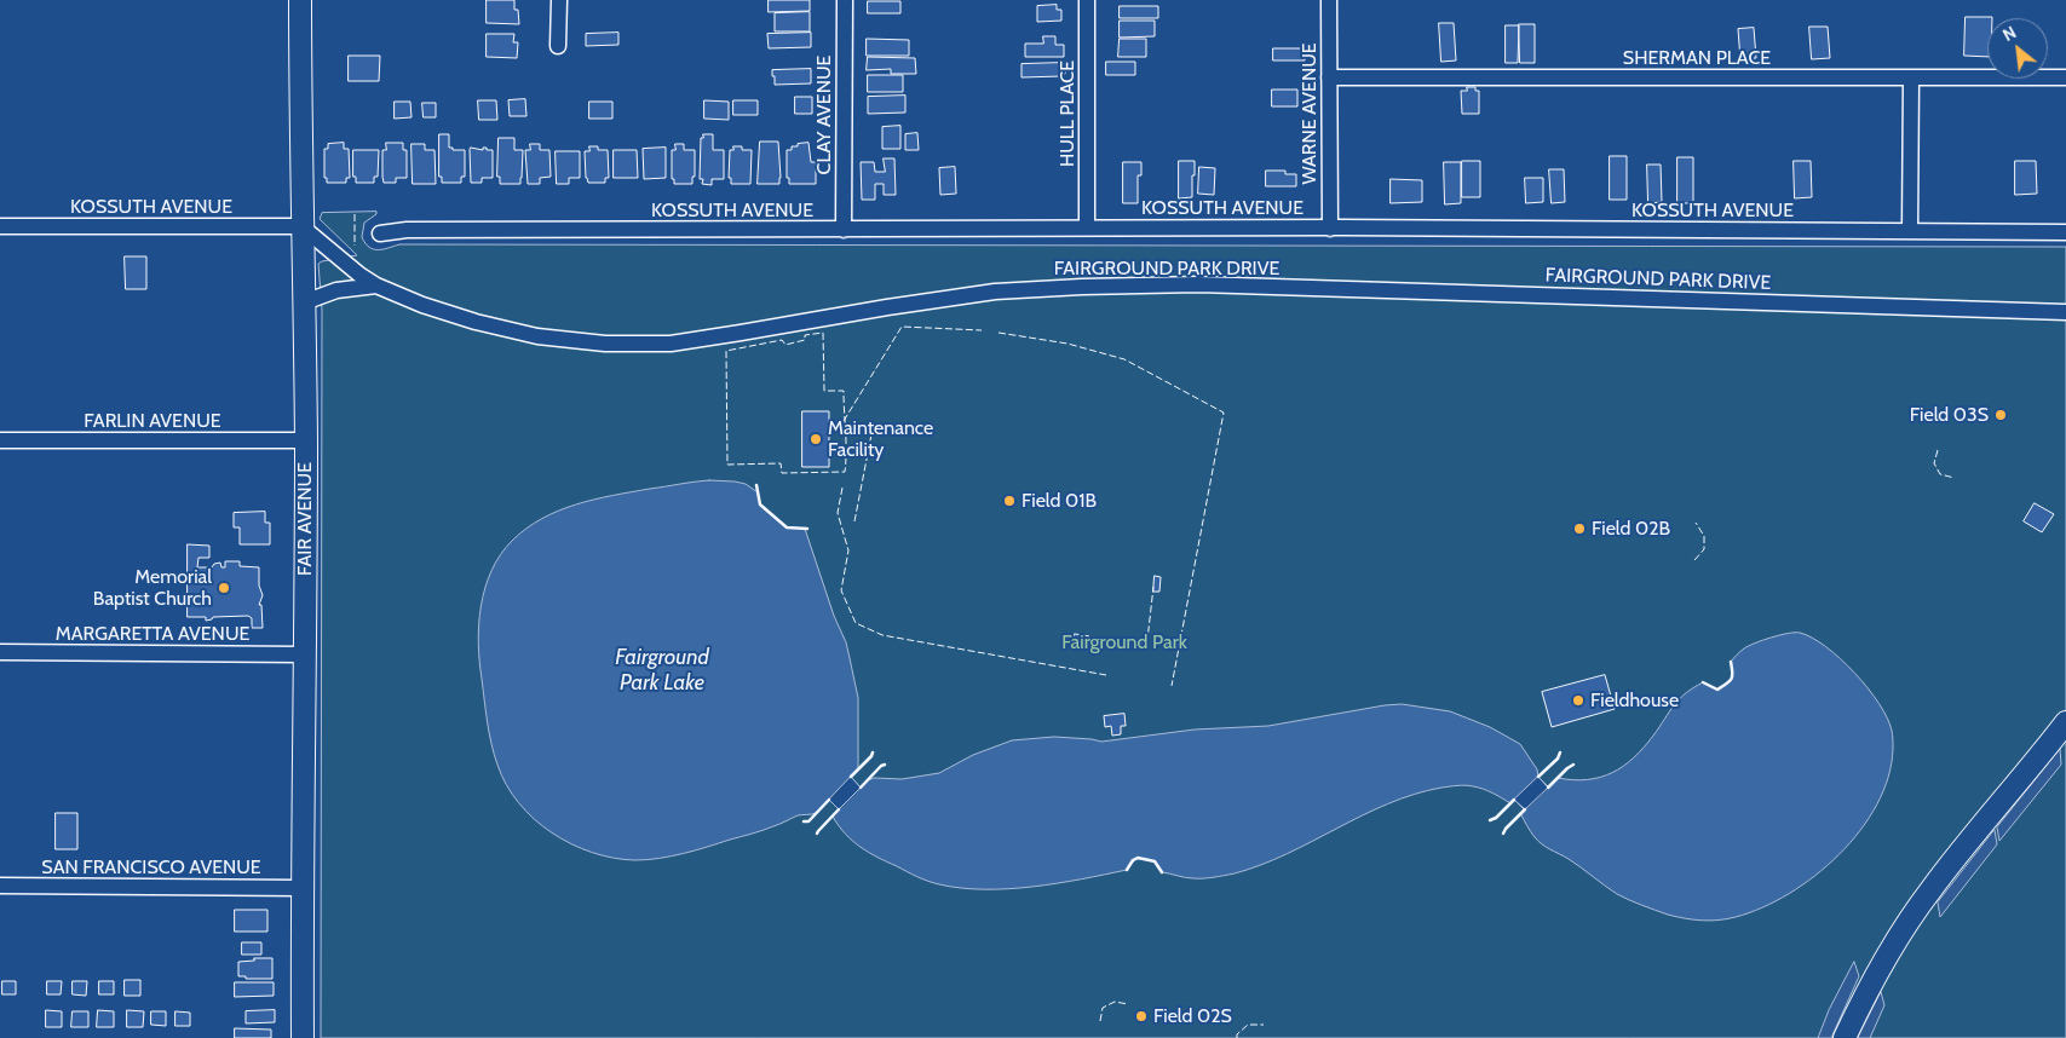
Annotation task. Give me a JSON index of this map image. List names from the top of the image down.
{
  "streets": {
    "street": [
      "SHERMAN PLACE",
      "HULL PLACE",
      "WARNE AVENUE",
      "CLAY AVENUE",
      "KOSSUTH AVENUE",
      "FAIRGROUND PARK DRIVE",
      "FARLIN AVENUE",
      "FAIR AVENUE",
      "MARGARETTA AVENUE",
      "SAN FRANCISCO AVENUE"
    ]
  },
  "crossings": [
    ["SHERMAN PLACE", "WARNE AVENUE"],
    ["HULL PLACE", "KOSSUTH AVENUE"],
    ["WARNE AVENUE", "KOSSUTH AVENUE"],
    ["CLAY AVENUE", "KOSSUTH AVENUE"],
    ["KOSSUTH AVENUE", "FAIRGROUND PARK DRIVE"],
    ["KOSSUTH AVENUE", "FAIR AVENUE"],
    ["FAIRGROUND PARK DRIVE", "FAIR AVENUE"],
    ["FARLIN AVENUE", "FAIR AVENUE"],
    ["FAIR AVENUE", "MARGARETTA AVENUE"],
    ["FAIR AVENUE", "SAN FRANCISCO AVENUE"]
  ],
  "water": ["Fairground Park Lake"],
  "parks": ["Fairground Park"],
  "places": [
    "Field 03S",
    "Maintenance Facility",
    "Field 01B",
    "Field 02B",
    "Memorial Baptist Church",
    "Fieldhouse",
    "Field 02S"
  ],
  "north": "top left"
}
